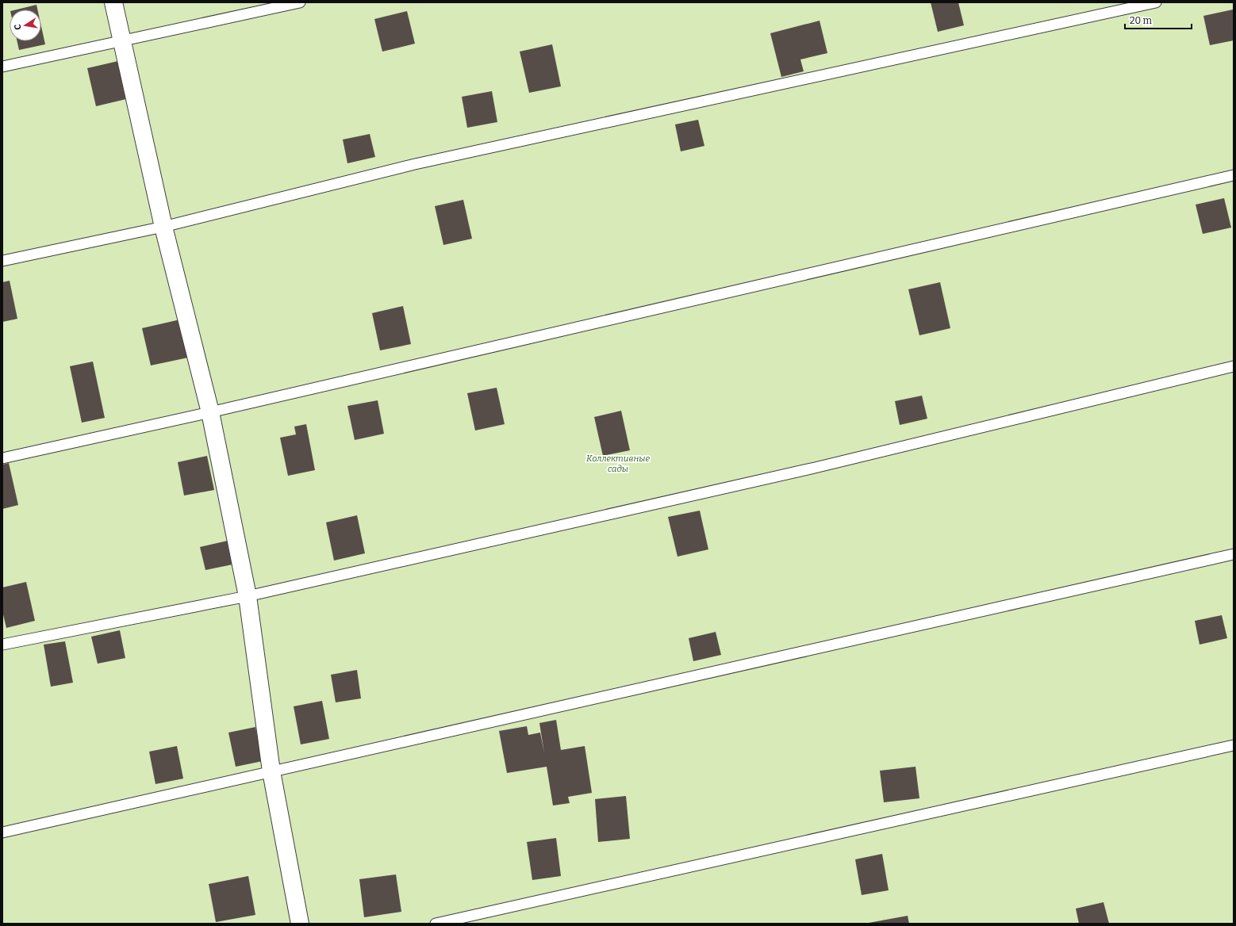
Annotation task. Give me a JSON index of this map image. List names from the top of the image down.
{
  "parks": ["Коллективные сады"],
  "scale_bar": "20 m",
  "north": "left"
}
